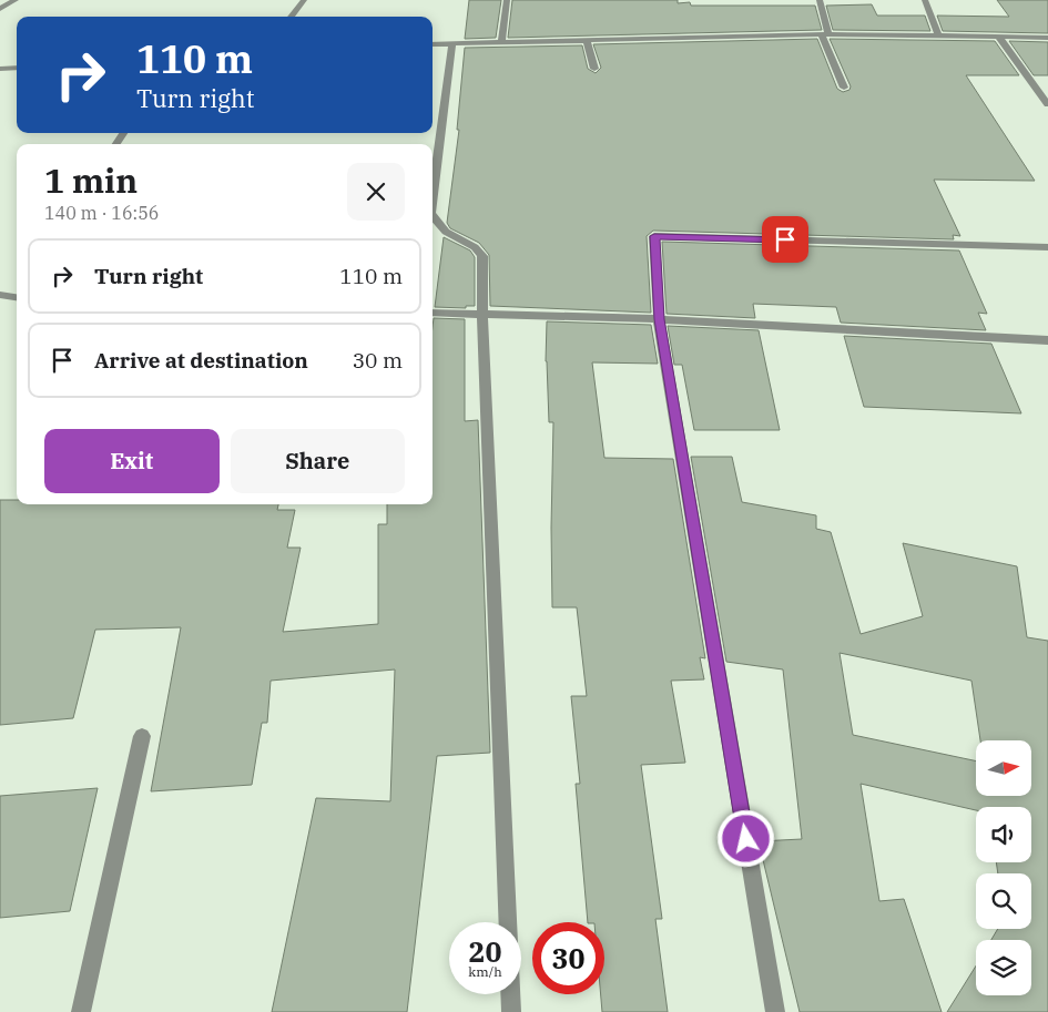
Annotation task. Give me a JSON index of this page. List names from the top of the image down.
{
  "north": "right",
  "page": {
    "turn": ["110 m", "Turn right"],
    "heading": ["1 min", "140 m · 16:56"],
    "list": [
      {
        "name": "Turn right",
        "value": "110 m"
      },
      {
        "name": "Arrive at destination",
        "value": "30 m"
      }
    ],
    "buttons": ["Exit", "Share"],
    "speed": "20 km/h",
    "limit": "30"
  }
}
